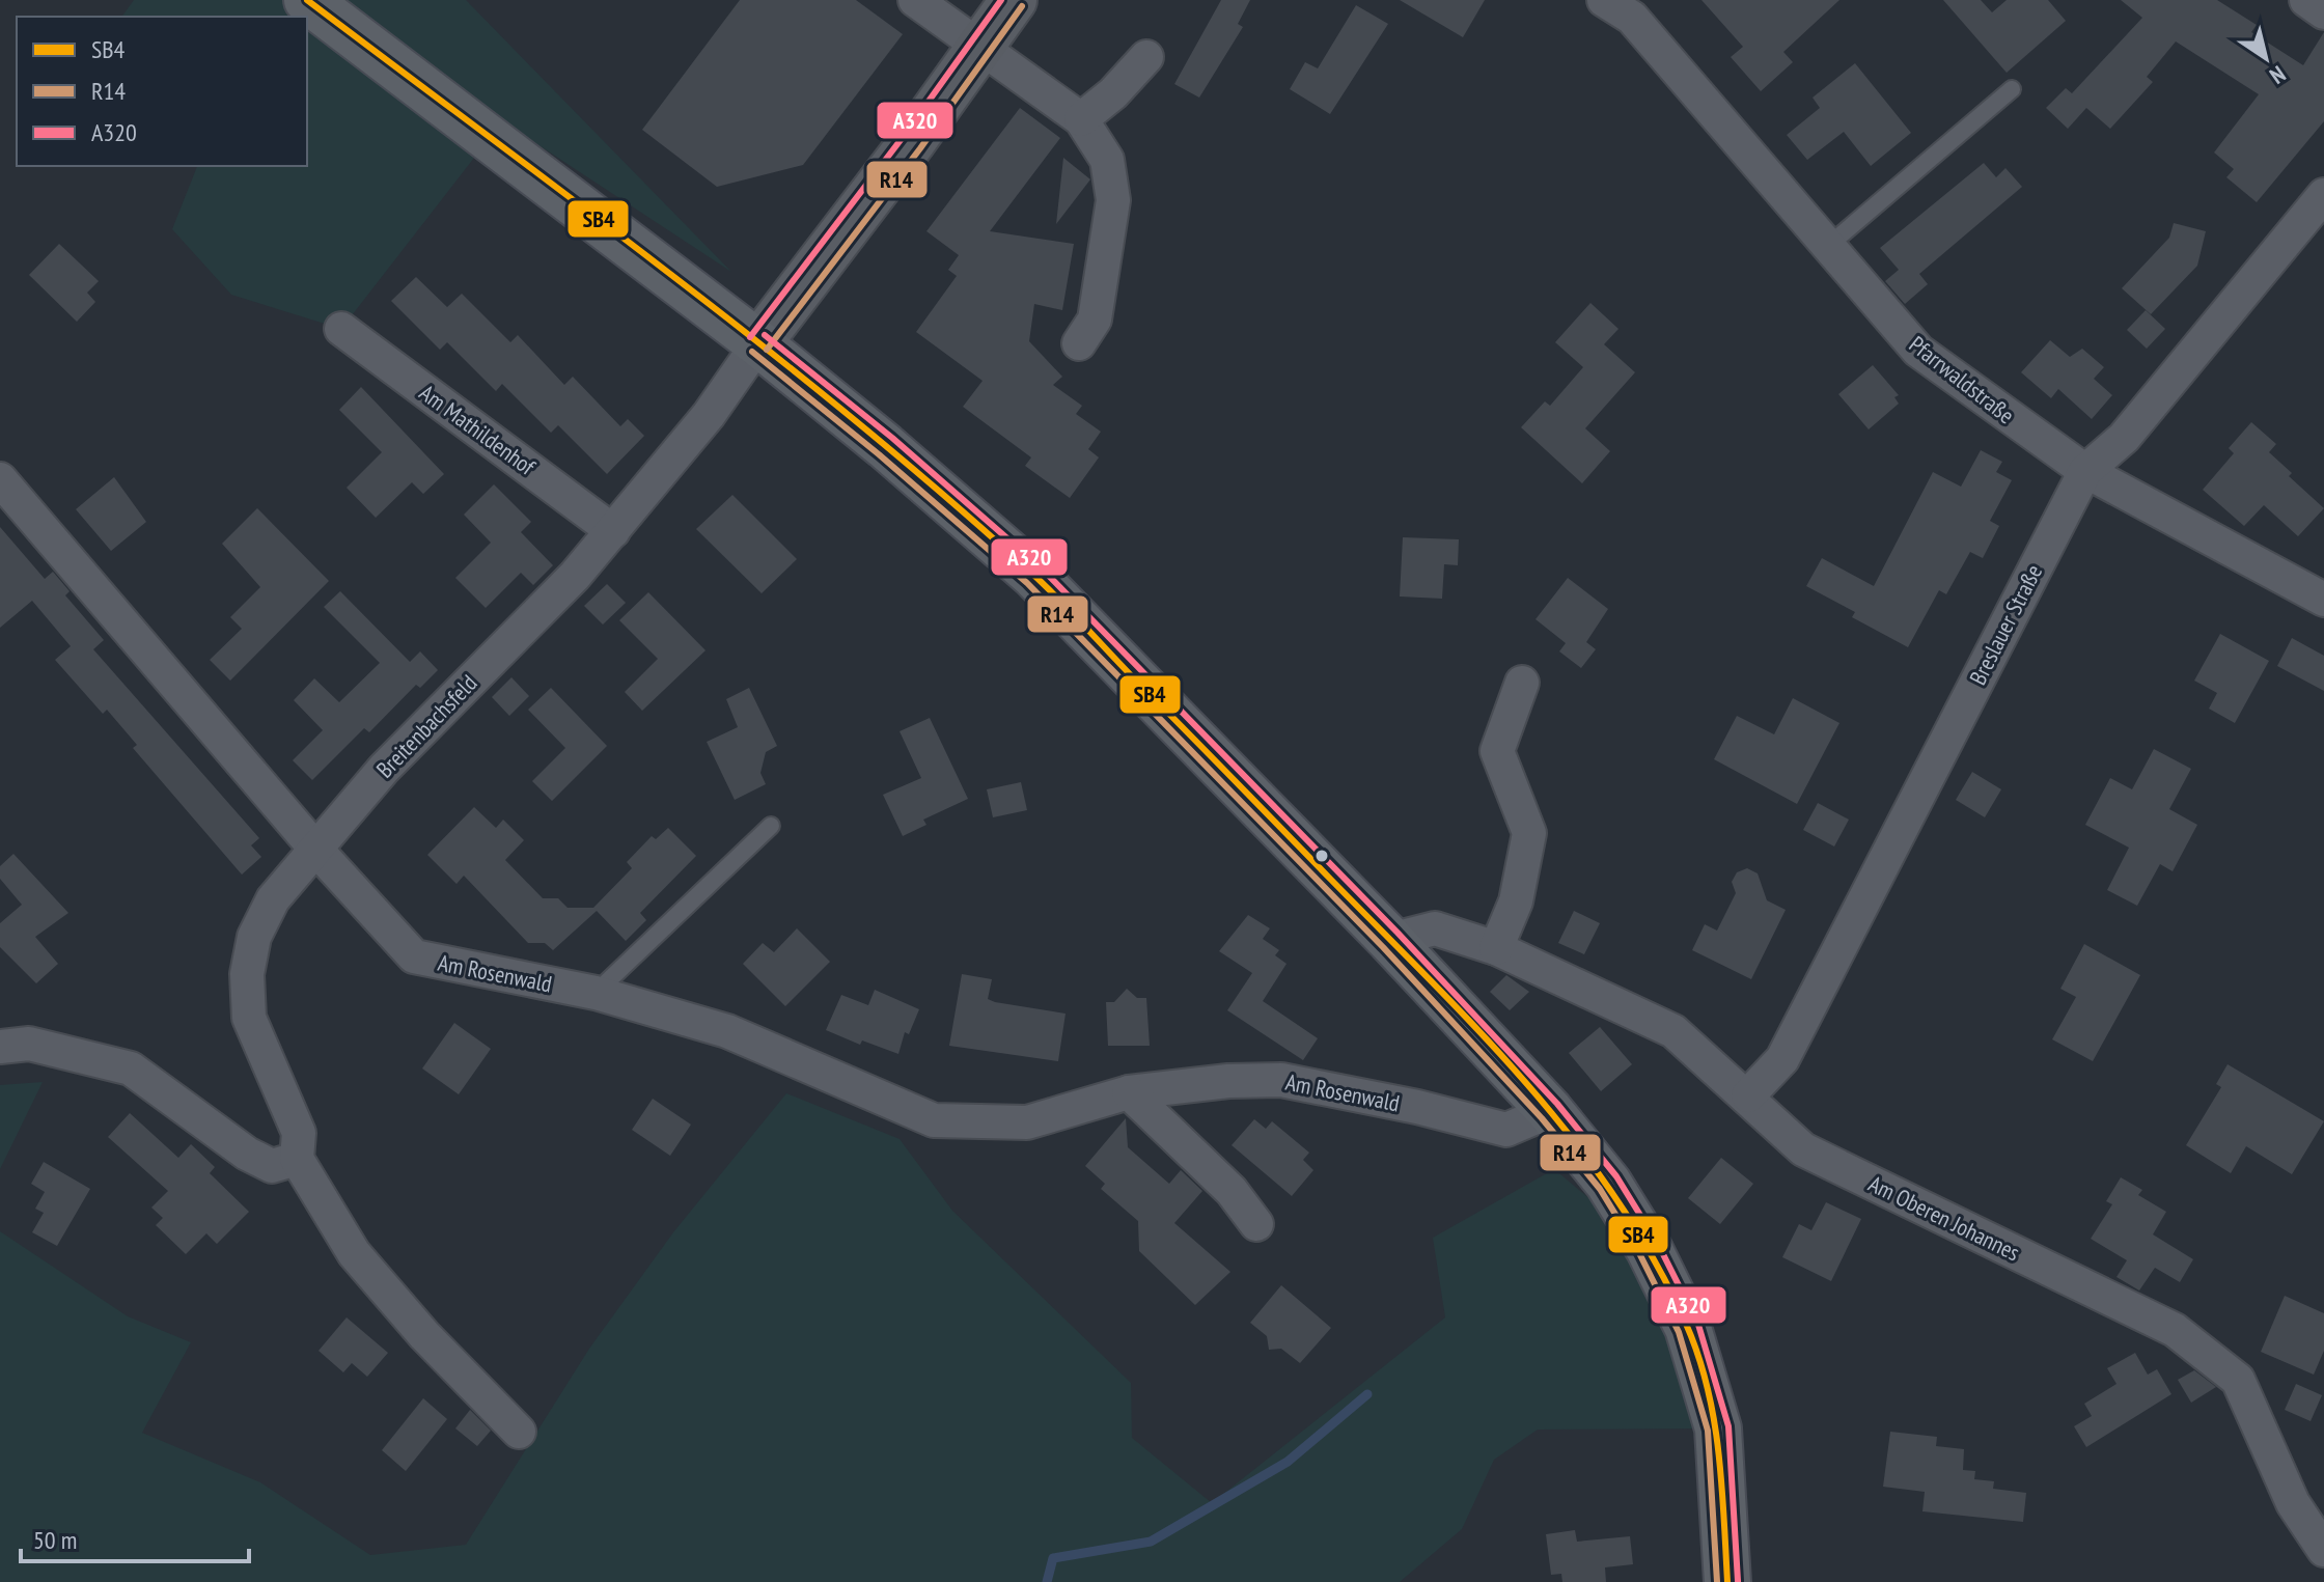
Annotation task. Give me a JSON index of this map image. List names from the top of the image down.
{
  "streets": {
    "street": [
      "Pfarrwaldstraße",
      "Am Mathildenhof",
      "Breslauer Straße",
      "Breitenbachsfeld",
      "Am Rosenwald",
      "Am Oberen Johannes"
    ]
  },
  "crossings": [
    ["Pfarrwaldstraße", "Breslauer Straße"],
    ["Am Mathildenhof", "Breitenbachsfeld"],
    ["Breslauer Straße", "Am Oberen Johannes"],
    ["Breitenbachsfeld", "Am Rosenwald"]
  ],
  "lines": ["transit line SB4", "transit line A320", "transit line R14"],
  "legend": ["SB4", "R14", "A320"],
  "scale_bar": "50 m",
  "north": "bottom right"
}
